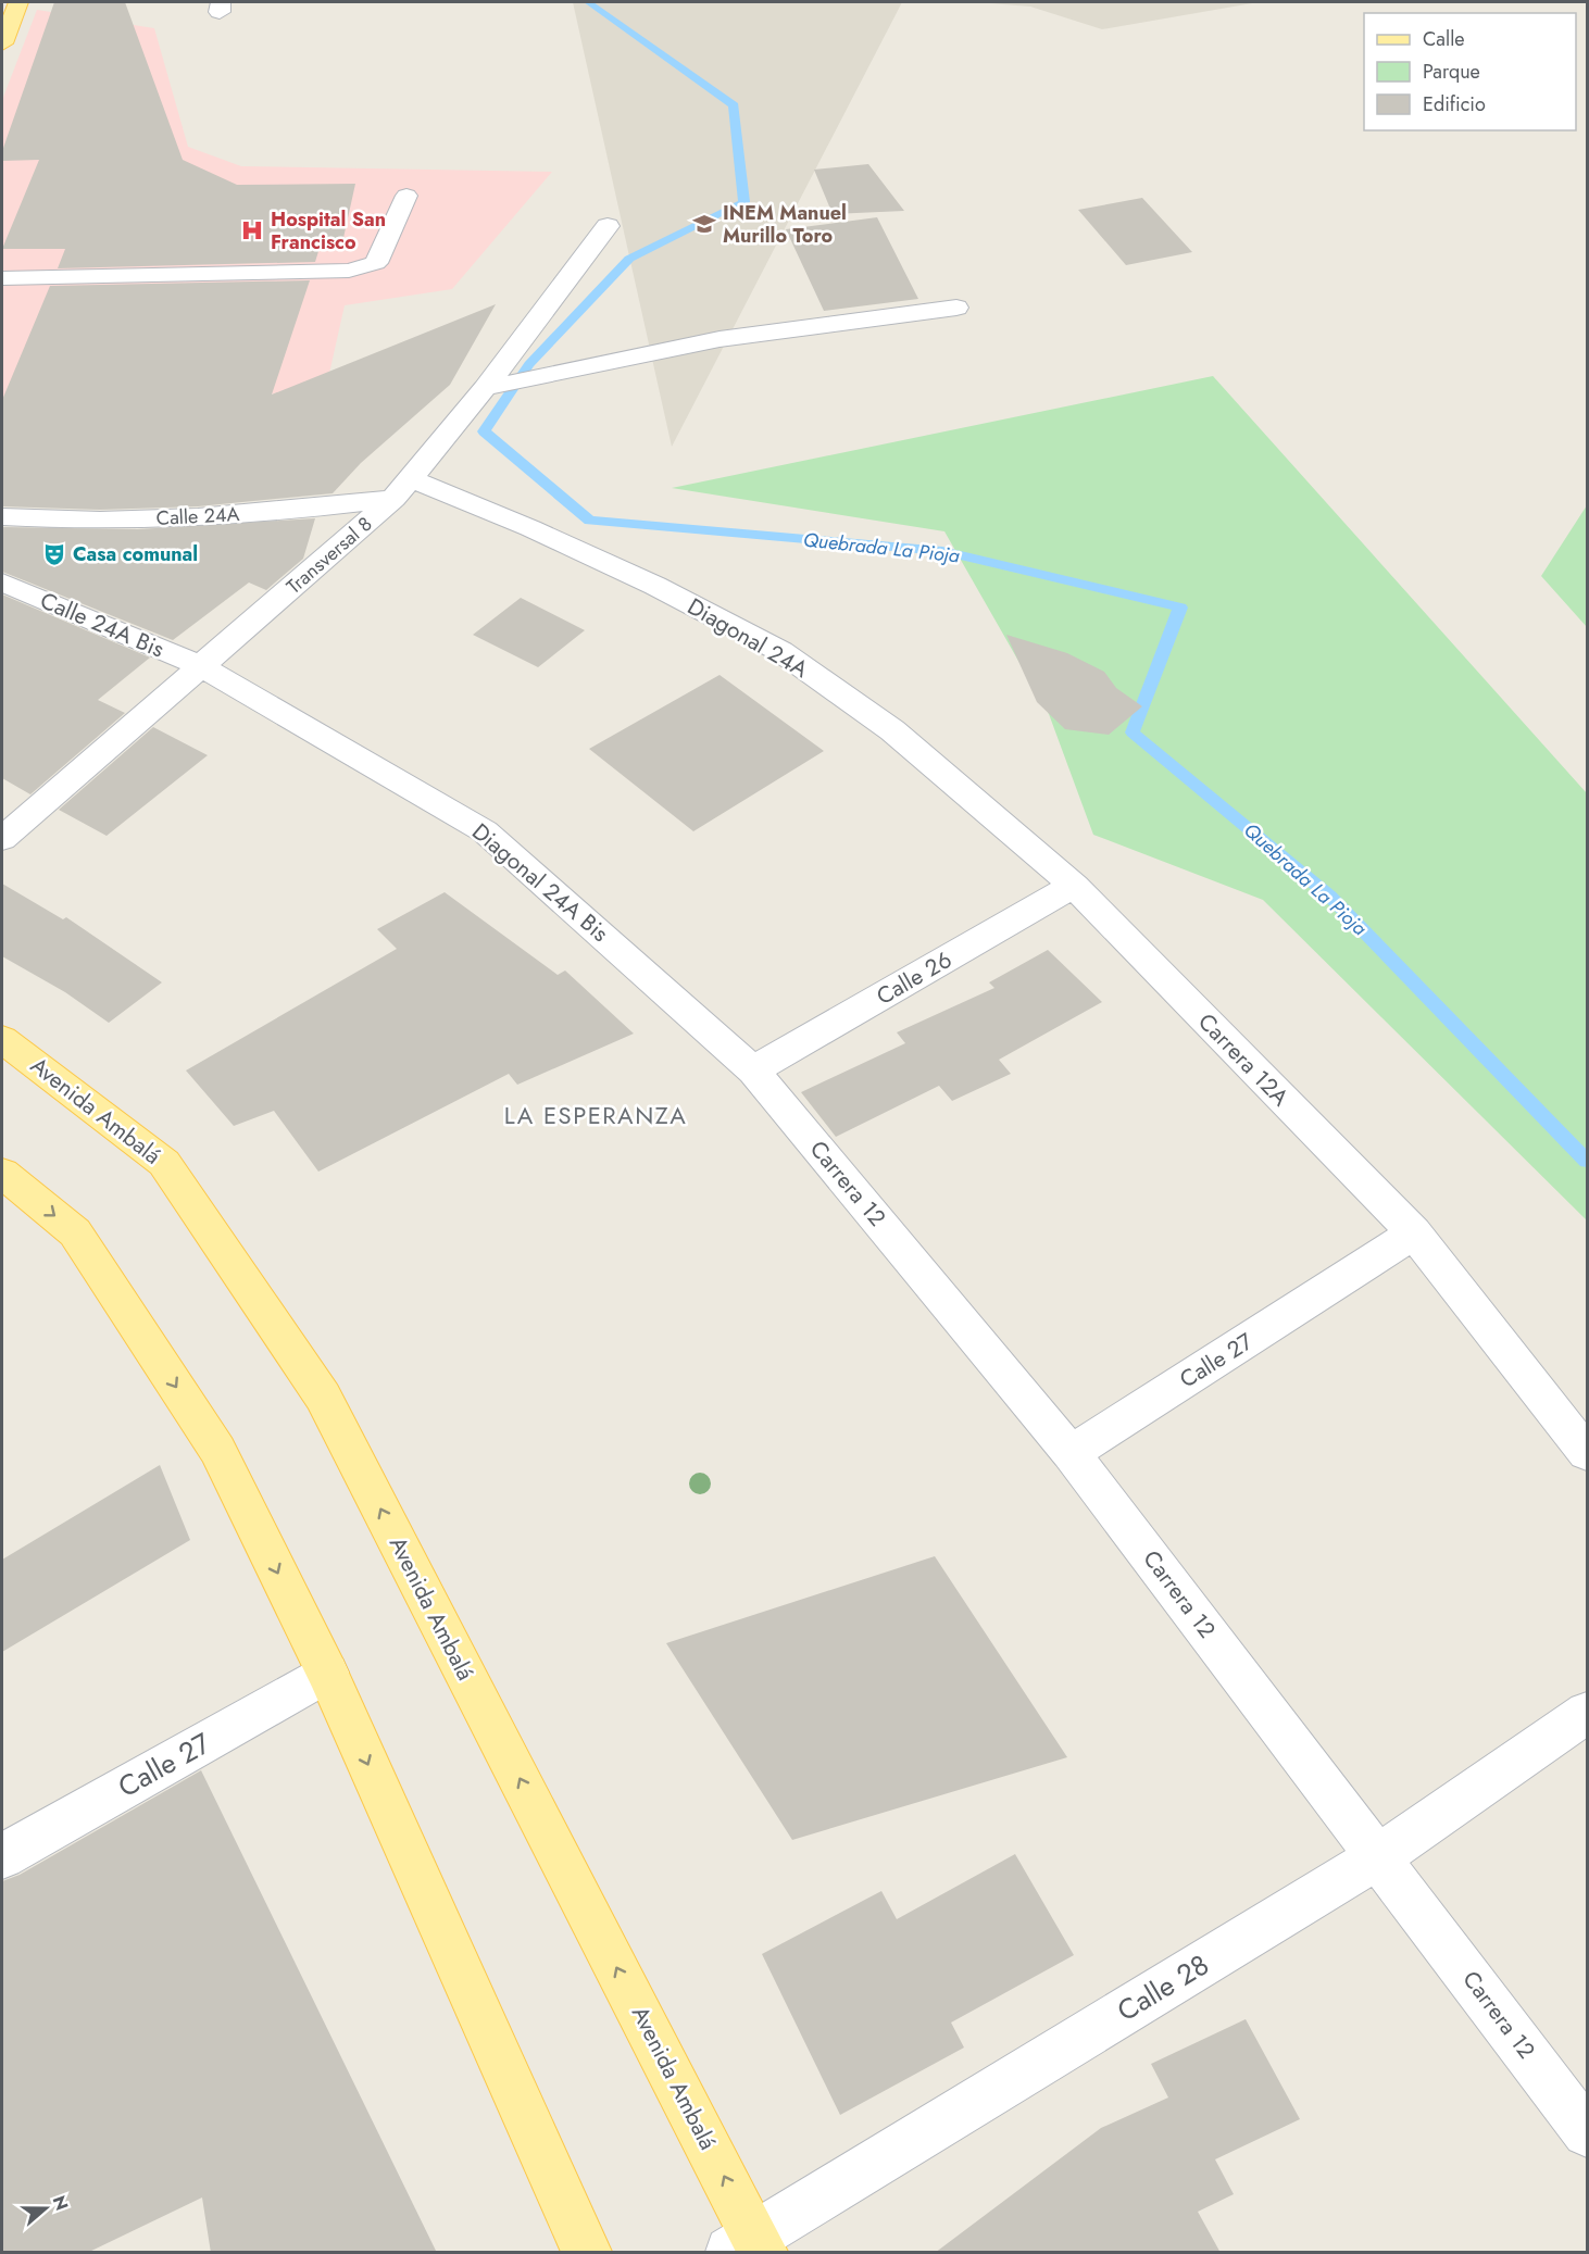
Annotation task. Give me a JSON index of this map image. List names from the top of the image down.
{
  "streets": {
    "main road": ["Avenida Ambalá"],
    "street": [
      "Calle 24A",
      "Transversal 8",
      "Calle 24A Bis",
      "Diagonal 24A",
      "Diagonal 24A Bis",
      "Calle 26",
      "Carrera 12A",
      "Carrera 12",
      "Calle 27",
      "Calle 28"
    ]
  },
  "crossings": [
    ["Calle 24A", "Transversal 8"],
    ["Calle 24A", "Diagonal 24A"],
    ["Transversal 8", "Calle 24A Bis"],
    ["Transversal 8", "Diagonal 24A"],
    ["Transversal 8", "Diagonal 24A Bis"],
    ["Calle 24A Bis", "Diagonal 24A Bis"],
    ["Diagonal 24A", "Calle 26"],
    ["Diagonal 24A", "Carrera 12A"],
    ["Diagonal 24A Bis", "Calle 26"],
    ["Diagonal 24A Bis", "Carrera 12"],
    ["Calle 26", "Carrera 12A"],
    ["Calle 26", "Carrera 12"],
    ["Carrera 12A", "Calle 27"],
    ["Avenida Ambalá", "Calle 28"],
    ["Carrera 12", "Calle 27"],
    ["Carrera 12", "Calle 28"]
  ],
  "districts": ["LA ESPERANZA"],
  "water": ["Quebrada La Pioja"],
  "places": {
    "school or university": ["INEM Manuel Murillo Toro"],
    "hospital": ["Hospital San Francisco"],
    "theatre": ["Casa comunal"]
  },
  "legend": ["Calle", "Parque", "Edificio"],
  "north": "right"
}
